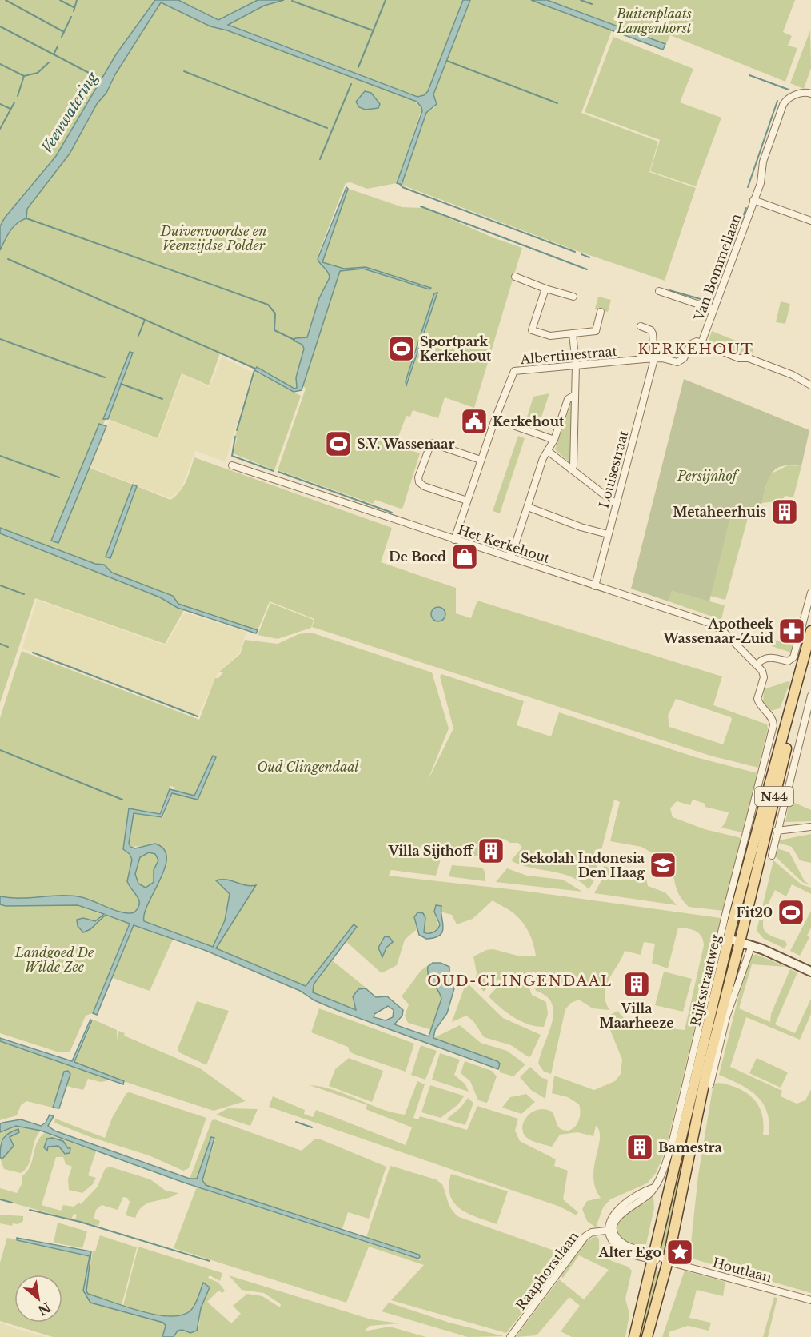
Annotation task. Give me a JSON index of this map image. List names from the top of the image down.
{
  "streets": {
    "main road": ["N44", "Rijksstraatweg"],
    "street": [
      "Van Bommellaan",
      "Albertinestraat",
      "Louisestraat",
      "Het Kerkehout",
      "Houtlaan",
      "Raaphorstlaan"
    ]
  },
  "crossings": [
    ["Albertinestraat", "Louisestraat"],
    ["Louisestraat", "Het Kerkehout"],
    ["Het Kerkehout", "Rijksstraatweg"],
    ["Rijksstraatweg", "Houtlaan"],
    ["Rijksstraatweg", "Raaphorstlaan"]
  ],
  "districts": ["KERKEHOUT", "OUD-CLINGENDAAL"],
  "water": ["Veenwatering"],
  "parks": [
    "Buitenplaats Langenhorst",
    "Duivenvoordse en Veenzijdse Polder",
    "Persijnhof",
    "Oud Clingendaal",
    "Landgoed De Wilde Zee"
  ],
  "places": {
    "sports": ["Sportpark Kerkehout", "S.V. Wassenaar", "Fit20"],
    "public building": ["Kerkehout"],
    "building": [
      "Metaheerhuis",
      "Villa Sijthoff",
      "Villa Maarheeze",
      "Bamestra"
    ],
    "shop": ["De Boed"],
    "pharmacy": ["Apotheek Wassenaar-Zuid"],
    "school or university": ["Sekolah Indonesia Den Haag"],
    "place": ["Alter Ego"]
  },
  "north": "bottom right"
}
